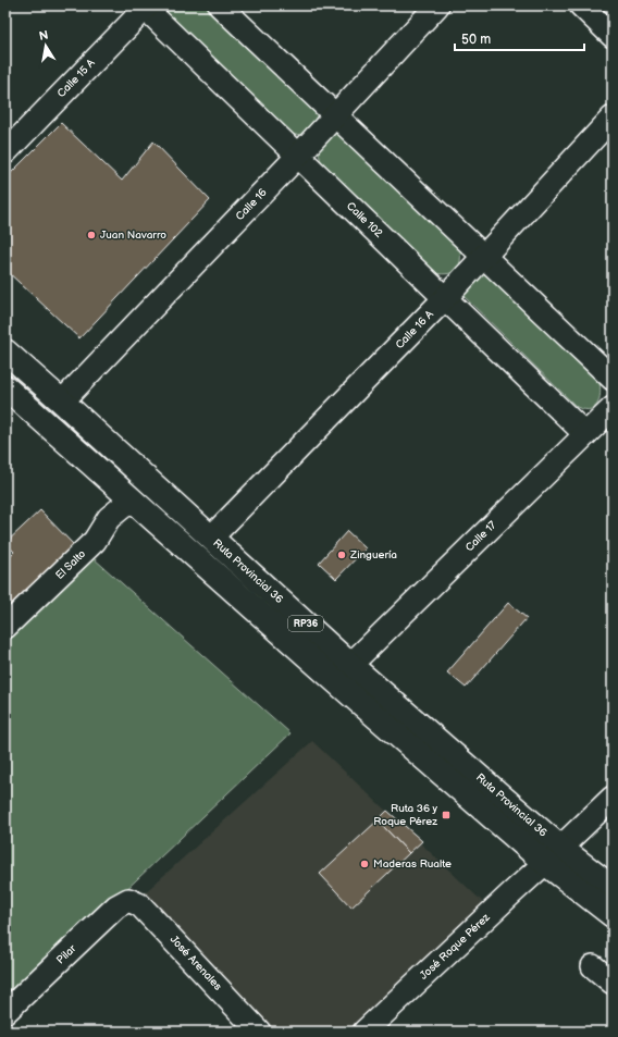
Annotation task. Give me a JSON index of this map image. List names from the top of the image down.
{
  "streets": {
    "main road": ["Ruta Provincial 36", "RP36"],
    "street": [
      "Calle 15 A",
      "Calle 16",
      "Calle 102",
      "Calle 16 A",
      "Calle 17",
      "El Salto",
      "José Roque Pérez",
      "Pilar",
      "José Arenales"
    ]
  },
  "crossings": [
    ["Calle 15 A", "Calle 102"],
    ["Calle 16", "Calle 102"],
    ["Calle 16", "Ruta Provincial 36"],
    ["Calle 102", "Calle 16 A"],
    ["Calle 102", "Calle 17"],
    ["Calle 16 A", "Ruta Provincial 36"],
    ["Calle 17", "Ruta Provincial 36"],
    ["El Salto", "Ruta Provincial 36"],
    ["Ruta Provincial 36", "José Roque Pérez"],
    ["Pilar", "José Arenales"]
  ],
  "places": {
    "other": ["Juan Navarro", "Zinguería", "Maderas Rualte"],
    "transit": ["Ruta 36 y Roque Pérez"]
  },
  "scale_bar": "50 m",
  "north": "top"
}
